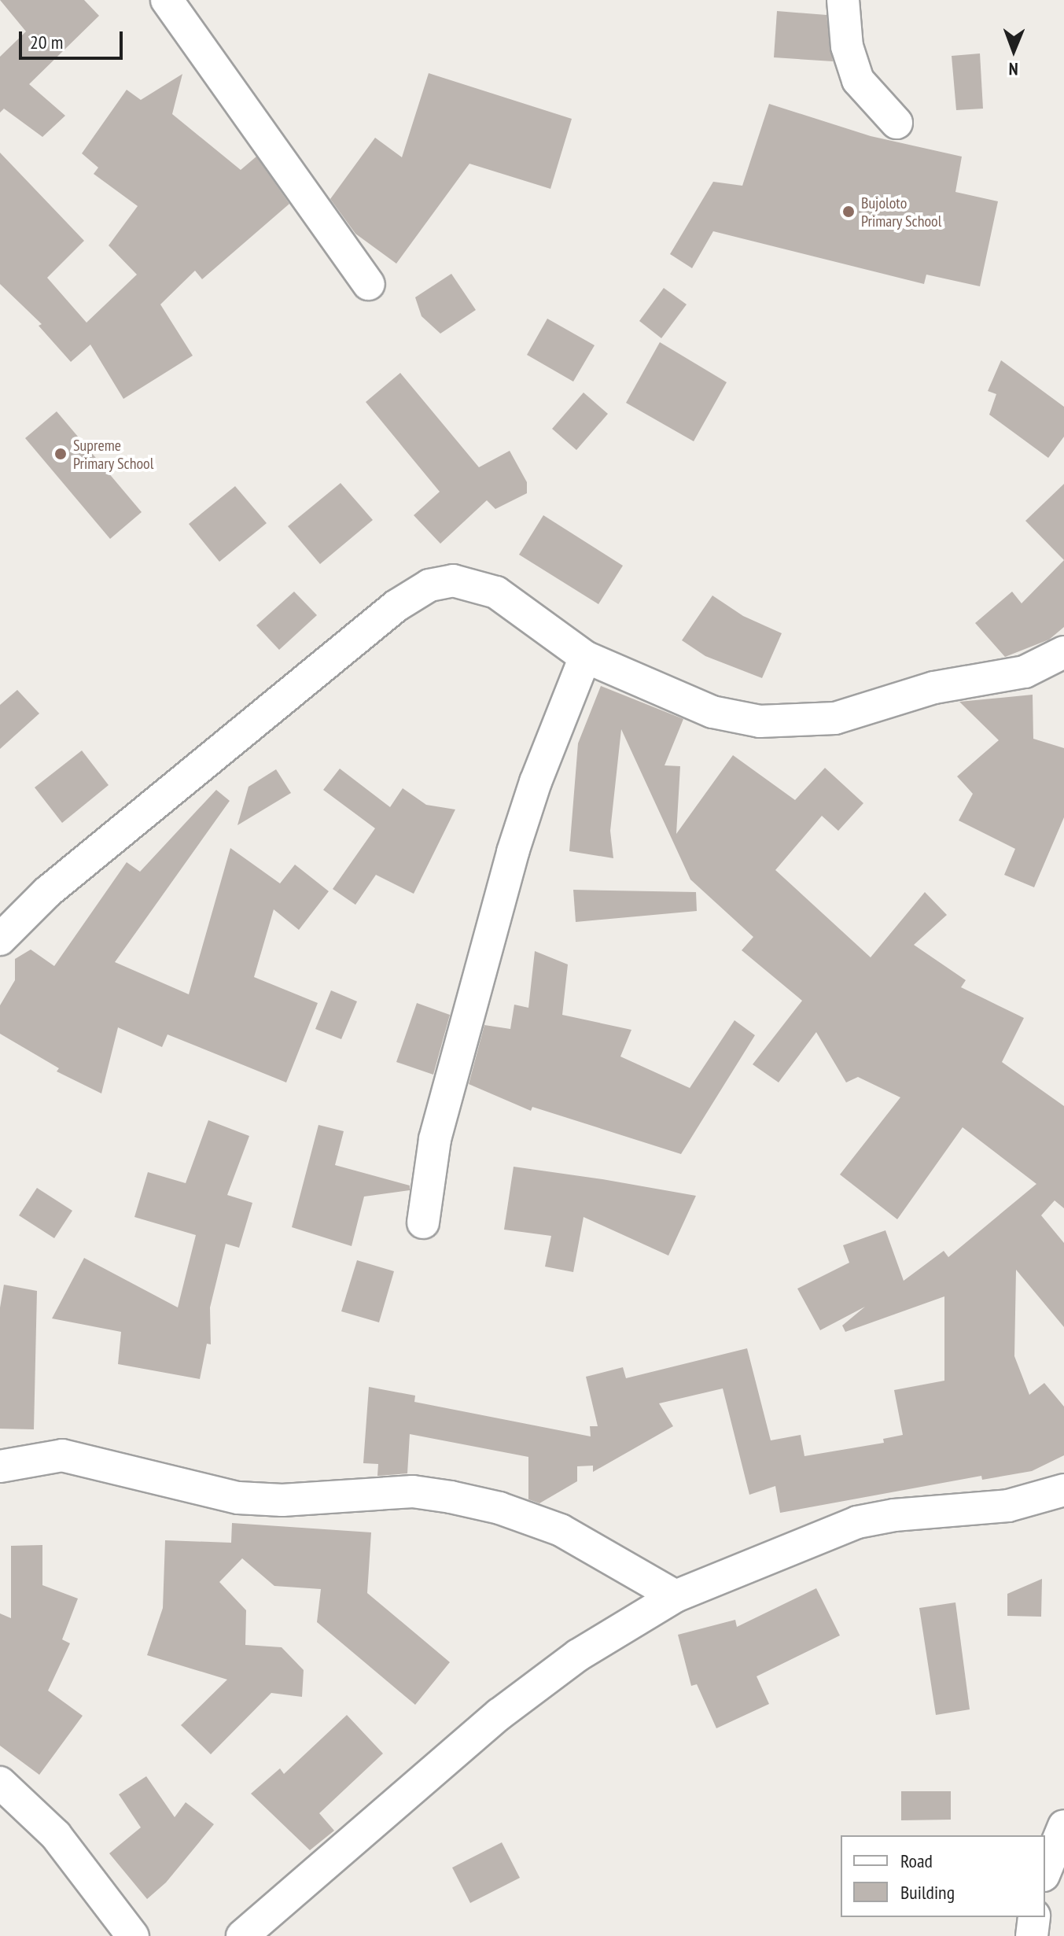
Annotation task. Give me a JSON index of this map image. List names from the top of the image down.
{
  "places": ["Bujoloto Primary School", "Supreme Primary School"],
  "legend": ["Road", "Building"],
  "scale_bar": "20 m",
  "north": "bottom"
}
